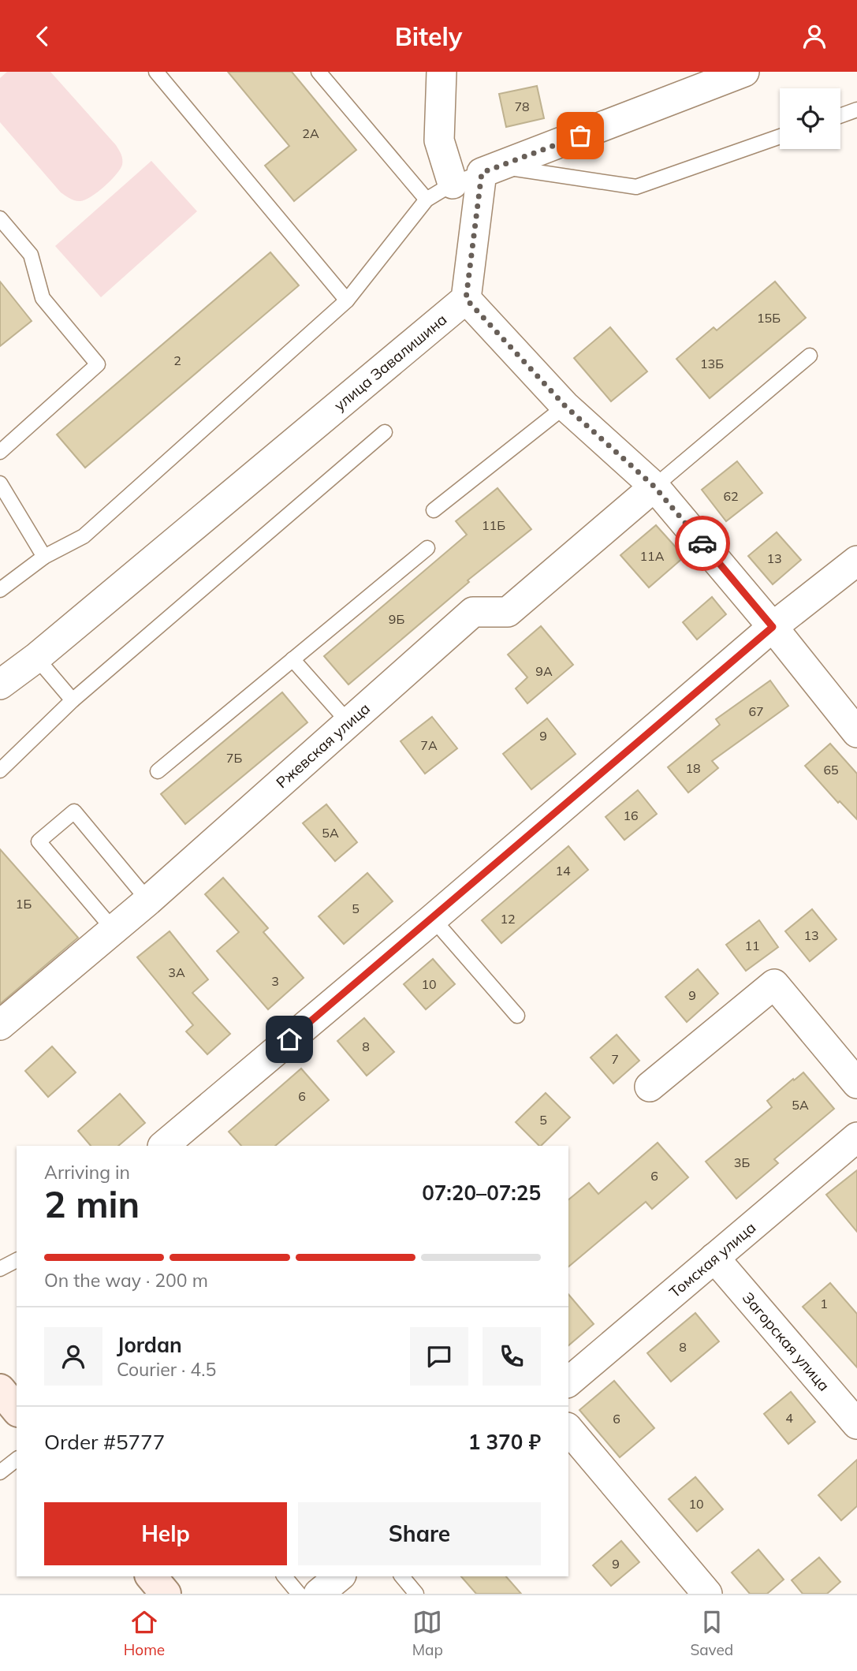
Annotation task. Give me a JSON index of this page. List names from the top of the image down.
{
  "streets": {
    "street": [
      "улица Завалишина",
      "Ржевская улица",
      "Томская улица",
      "Загорская улица"
    ]
  },
  "crossings": [
    ["Томская улица", "Загорская улица"]
  ],
  "house_numbers": [
    "78",
    "2А",
    "15Б",
    "2",
    "13Б",
    "62",
    "11Б",
    "11А",
    "13",
    "9Б",
    "9А",
    "67",
    "9",
    "7А",
    "7Б",
    "18",
    "65",
    "16",
    "5А",
    "14",
    "1Б",
    "5",
    "12",
    "13",
    "11",
    "3А",
    "3",
    "10",
    "9",
    "8",
    "7",
    "6",
    "5А",
    "5",
    "3Б",
    "6",
    "1",
    "8",
    "4",
    "6",
    "10",
    "9"
  ],
  "page": {
    "header": "Bitely",
    "heading": ["2 min", "Arriving in", "07:20–07:25"],
    "panel": [
      "Jordan",
      "Courier · 4.5",
      "Order #5777",
      "1 370 ₽"
    ],
    "bar": "On the way · 200 m",
    "buttons": ["Help", "Share"],
    "tabs": ["Home", "Map", "Saved"]
  }
}
